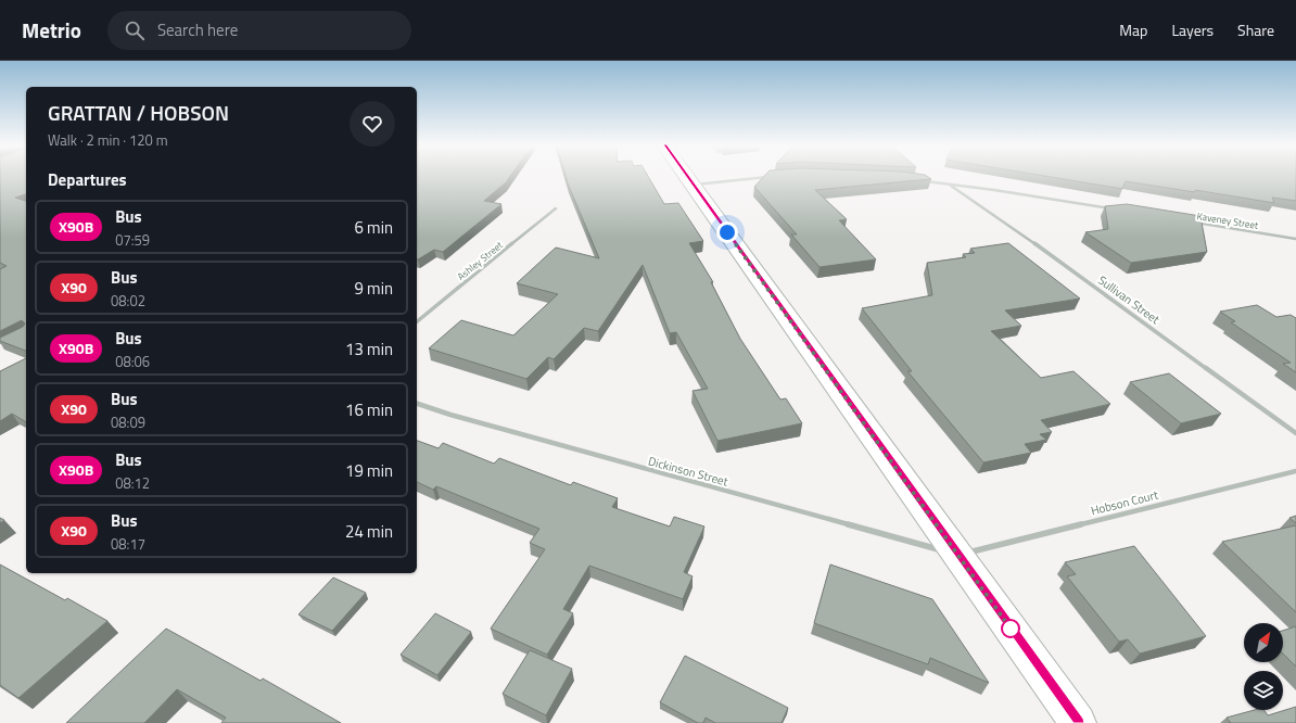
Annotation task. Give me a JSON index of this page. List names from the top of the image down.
{
  "streets": {
    "street": [
      "Kaveney Street",
      "Ashley Street",
      "Sullivan Street",
      "Dickinson Street",
      "Hobson Court"
    ]
  },
  "crossings": [
    ["Dickinson Street", "Hobson Court"]
  ],
  "lines": ["bus line X90B"],
  "north": "top right",
  "page": {
    "header": "Metrio",
    "search": "Search here",
    "nav": ["Map", "Layers", "Share"],
    "heading": [
      ["GRATTAN / HOBSON", "Walk · 2 min · 120 m"],
      "Departures"
    ],
    "list": [
      {
        "mark": "X90B",
        "name": "Bus",
        "note": "07:59",
        "value": "6 min"
      },
      {
        "mark": "X90",
        "name": "Bus",
        "note": "08:02",
        "value": "9 min"
      },
      {
        "mark": "X90B",
        "name": "Bus",
        "note": "08:06",
        "value": "13 min"
      },
      {
        "mark": "X90",
        "name": "Bus",
        "note": "08:09",
        "value": "16 min"
      },
      {
        "mark": "X90B",
        "name": "Bus",
        "note": "08:12",
        "value": "19 min"
      },
      {
        "mark": "X90",
        "name": "Bus",
        "note": "08:17",
        "value": "24 min"
      }
    ]
  }
}
